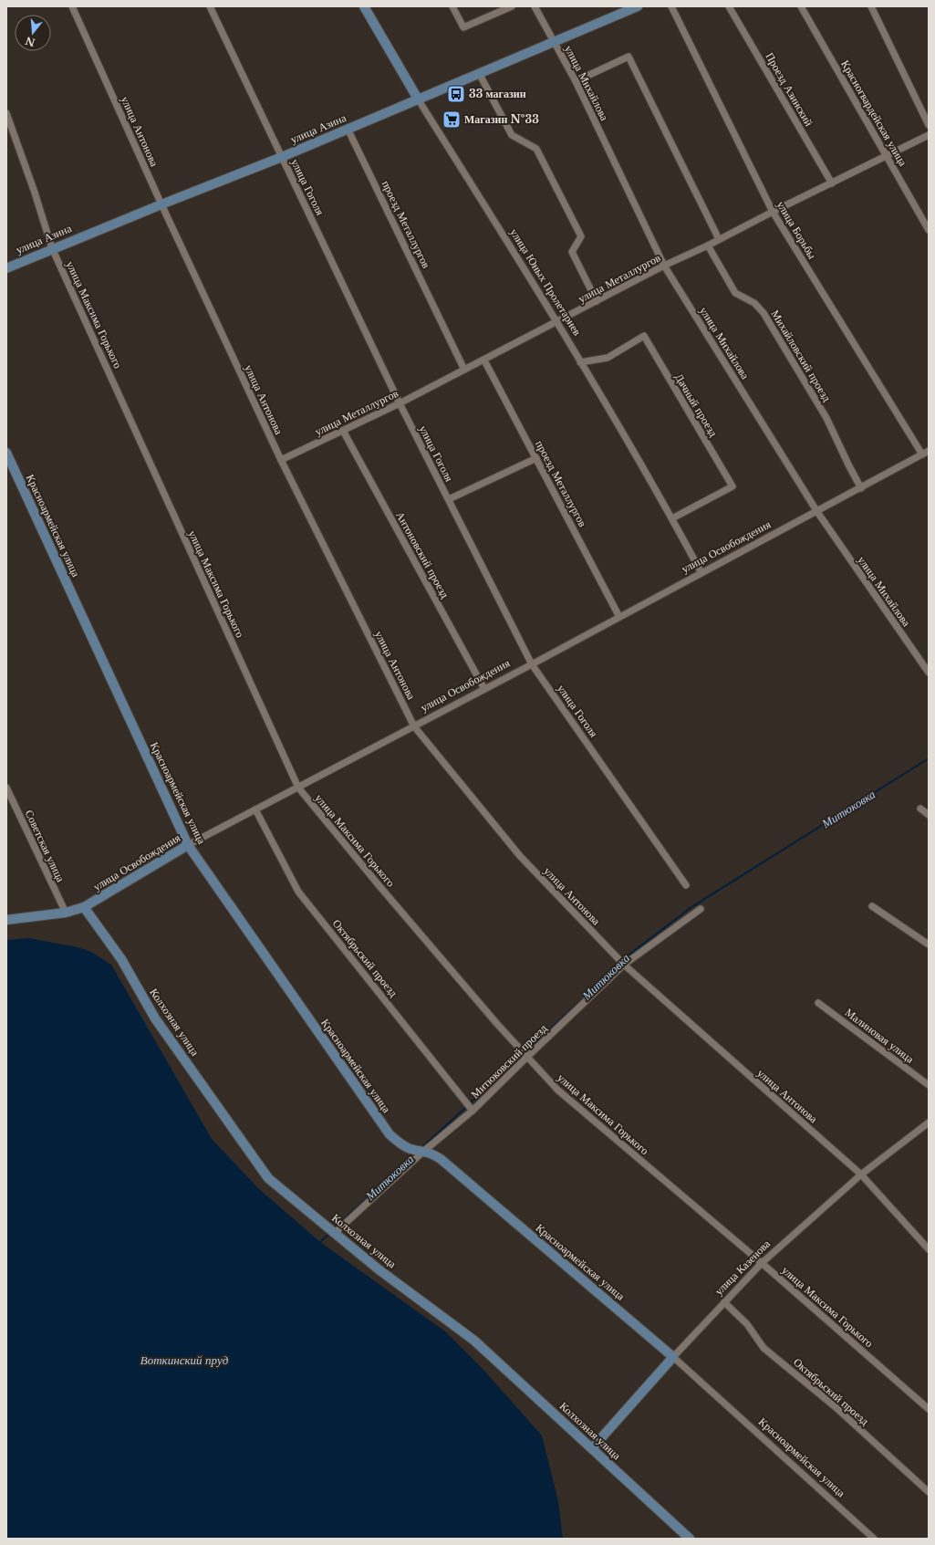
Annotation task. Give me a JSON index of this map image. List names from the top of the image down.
{
  "streets": {
    "street": [
      "улица Михайлова",
      "Проезд Азинский",
      "Красногвардейская улица",
      "улица Азина",
      "улица Антонова",
      "улица Гоголя",
      "проезд Металлургов",
      "улица Борьбы",
      "улица Металлургов",
      "улица Юных Пролетариев",
      "улица Максима Горького",
      "Михайловский проезд",
      "Дачный проезд",
      "Красноармейская улица",
      "улица Освобождения",
      "Антоновский проезд",
      "Советская улица",
      "Октябрьский проезд",
      "Колхозная улица",
      "Малиновая улица",
      "Митюковский проезд",
      "улица Казенова"
    ]
  },
  "crossings": [
    ["улица Михайлова", "улица Азина"],
    ["улица Михайлова", "улица Металлургов"],
    ["улица Михайлова", "улица Освобождения"],
    ["Проезд Азинский", "улица Металлургов"],
    ["Красногвардейская улица", "улица Металлургов"],
    ["улица Азина", "улица Антонова"],
    ["улица Азина", "улица Гоголя"],
    ["улица Азина", "проезд Металлургов"],
    ["улица Азина", "улица Юных Пролетариев"],
    ["улица Азина", "улица Максима Горького"],
    ["улица Антонова", "улица Металлургов"],
    ["улица Антонова", "улица Освобождения"],
    ["улица Антонова", "Митюковский проезд"],
    ["улица Антонова", "улица Казенова"],
    ["улица Гоголя", "улица Металлургов"],
    ["улица Гоголя", "улица Освобождения"],
    ["проезд Металлургов", "улица Металлургов"],
    ["проезд Металлургов", "улица Освобождения"],
    ["улица Борьбы", "улица Металлургов"],
    ["улица Борьбы", "улица Освобождения"],
    ["улица Металлургов", "улица Юных Пролетариев"],
    ["улица Металлургов", "Михайловский проезд"],
    ["улица Металлургов", "Антоновский проезд"],
    ["улица Юных Пролетариев", "Дачный проезд"],
    ["улица Юных Пролетариев", "улица Освобождения"],
    ["улица Максима Горького", "улица Освобождения"],
    ["улица Максима Горького", "Митюковский проезд"],
    ["улица Максима Горького", "улица Казенова"],
    ["Михайловский проезд", "улица Освобождения"],
    ["Красноармейская улица", "улица Освобождения"],
    ["Красноармейская улица", "Митюковский проезд"],
    ["Красноармейская улица", "улица Казенова"],
    ["улица Освобождения", "Антоновский проезд"],
    ["улица Освобождения", "Советская улица"],
    ["улица Освобождения", "Октябрьский проезд"],
    ["улица Освобождения", "Колхозная улица"],
    ["Октябрьский проезд", "Митюковский проезд"],
    ["Октябрьский проезд", "улица Казенова"],
    ["Колхозная улица", "Митюковский проезд"],
    ["Колхозная улица", "улица Казенова"]
  ],
  "water": ["Митюковка", "Воткинский пруд"],
  "places": {
    "bus stop": ["33 магазин"],
    "supermarket": ["Магазин №33"]
  },
  "north": "bottom"
}
